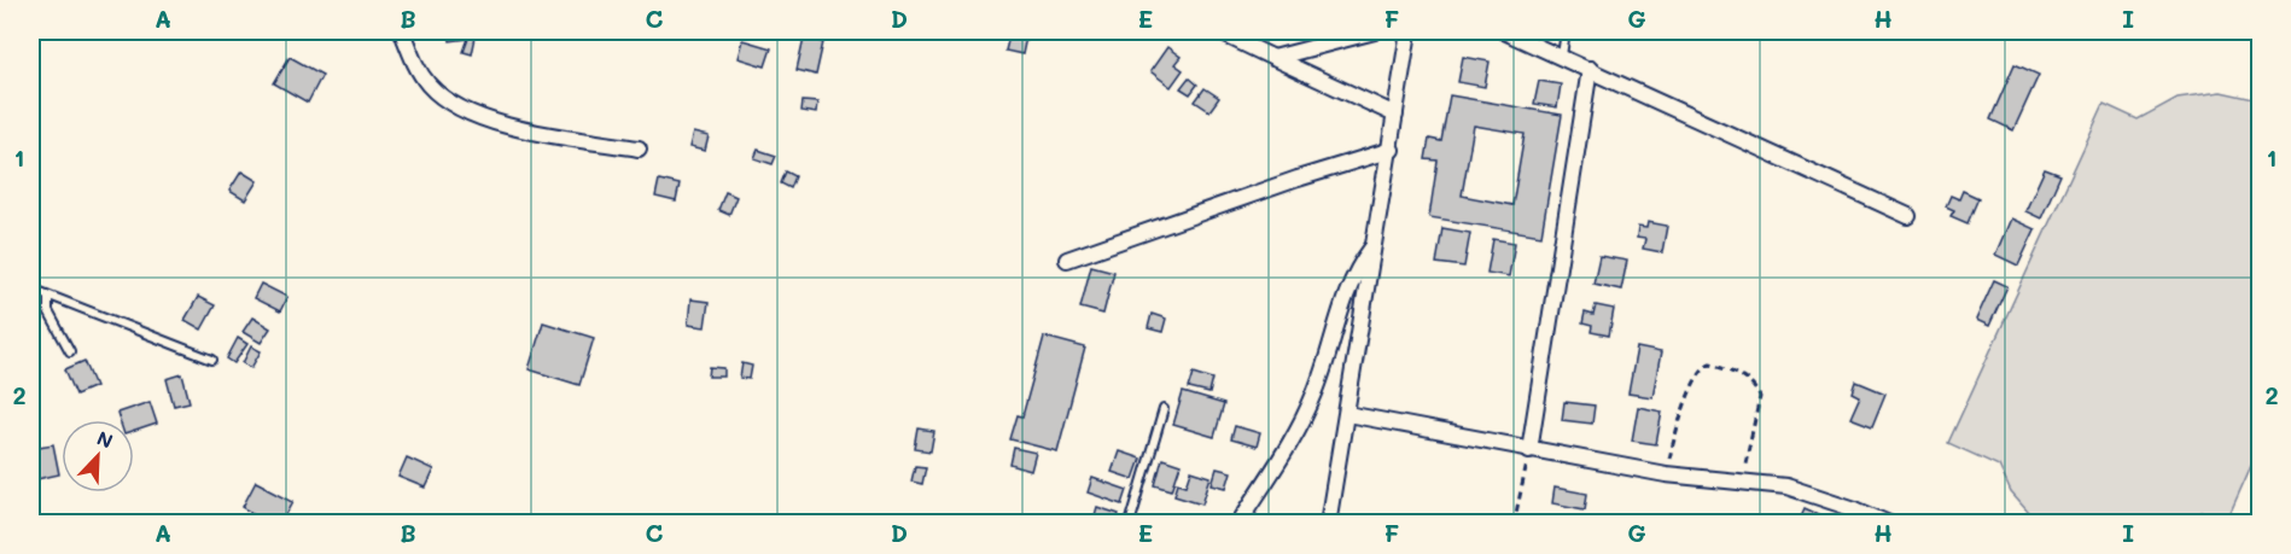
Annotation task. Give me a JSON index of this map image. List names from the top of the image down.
{
  "north": "top right",
  "grid": {
    "columns": [
      "A",
      "B",
      "C",
      "D",
      "E",
      "F",
      "G",
      "H",
      "I"
    ],
    "rows": ["1", "2"]
  }
}
